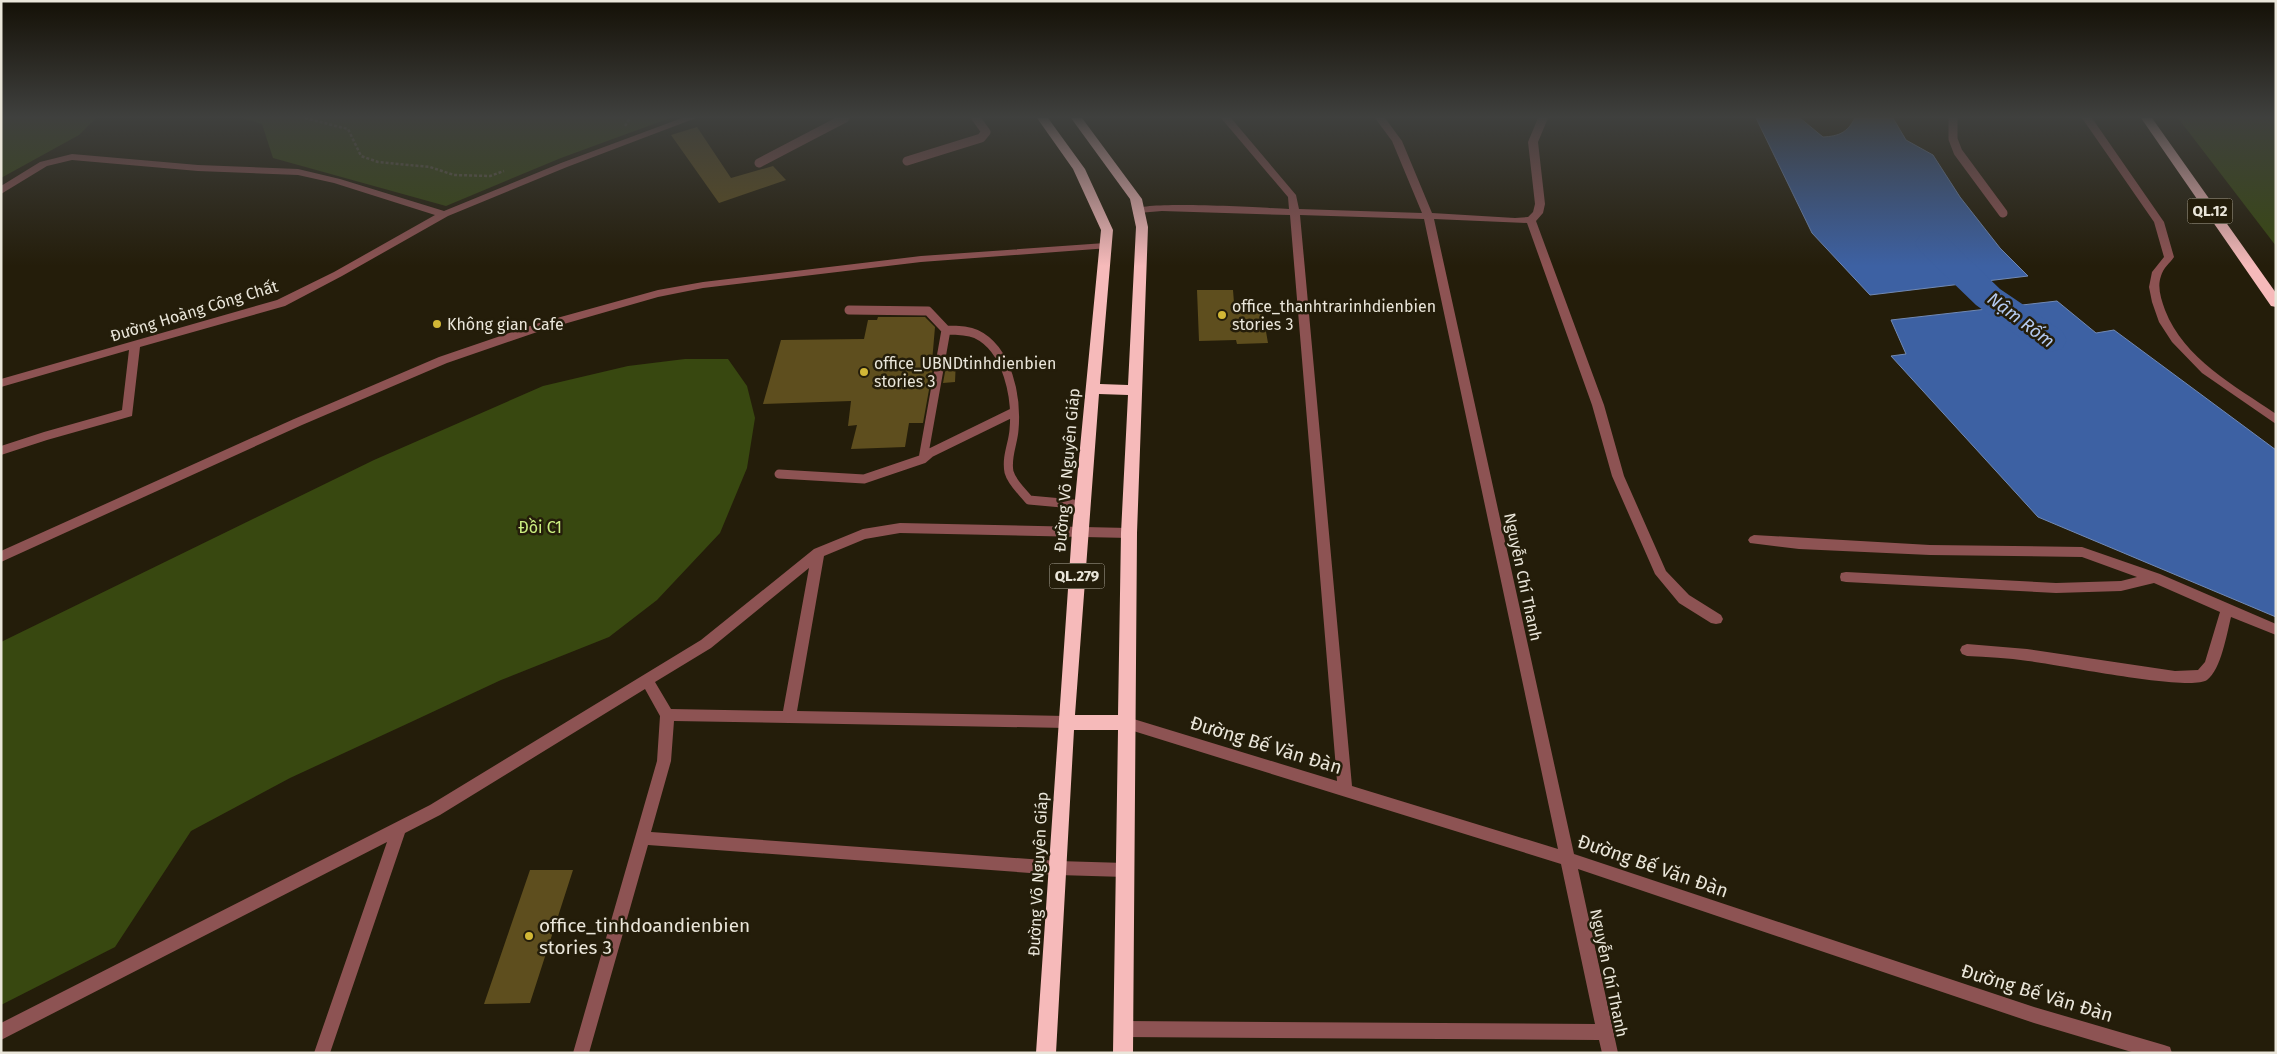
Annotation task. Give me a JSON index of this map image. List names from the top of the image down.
{
  "streets": {
    "highway": ["QL.12", "Đường Võ Nguyên Giáp", "QL.279"],
    "street": ["Đường Hoàng Công Chất", "Nguyễn Chí Thanh", "Đường Bế Văn Đàn"]
  },
  "crossings": [
    ["QL.279", "Đường Bế Văn Đàn"],
    ["Nguyễn Chí Thanh", "Đường Bế Văn Đàn"]
  ],
  "water": ["Nậm Rốm"],
  "parks": ["Đồi C1"],
  "places": [
    "office_thanhtrarinhdienbien stories 3",
    "Không gian Cafe",
    "office_UBNDtinhdienbien stories 3",
    "office_tinhdoandienbien stories 3"
  ]
}
